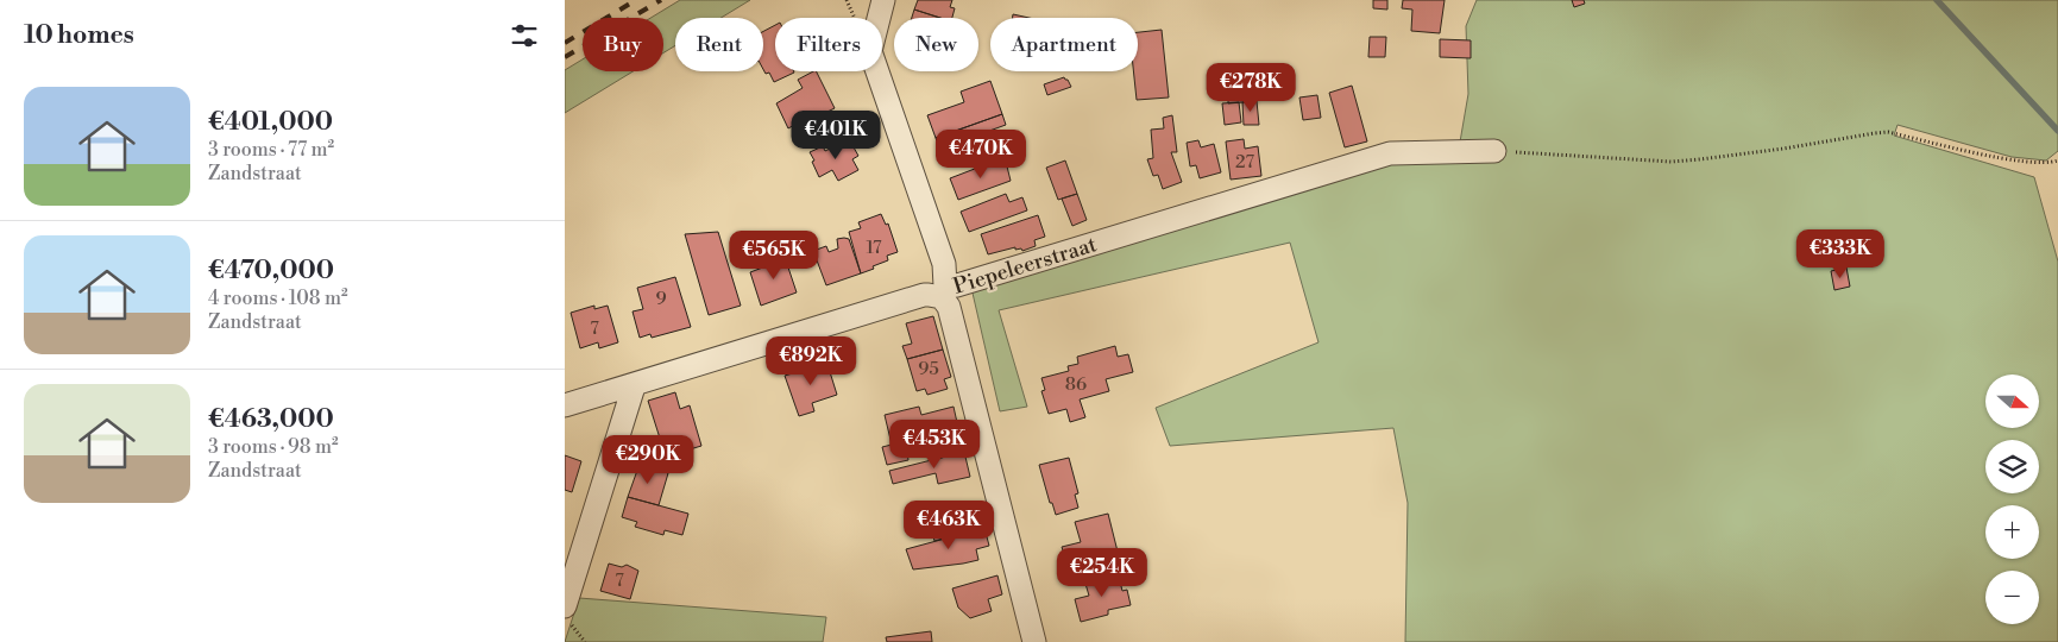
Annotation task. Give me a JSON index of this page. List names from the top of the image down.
{
  "streets": {
    "street": ["Piepeleerstraat"]
  },
  "house_numbers": [
    "27",
    "17",
    "9",
    "7",
    "95",
    "86",
    "7"
  ],
  "north": "right",
  "page": {
    "heading": "10 homes",
    "chip": [
      "Buy",
      "Rent",
      "Filters",
      "New",
      "Apartment"
    ],
    "price": [
      "€278K",
      "€401K",
      "€470K",
      "€333K",
      "€565K",
      "€892K",
      "€453K",
      "€290K",
      "€463K",
      "€254K"
    ],
    "list": [
      {
        "name": "€401,000",
        "note": "3 rooms · 77 m² · Zandstraat"
      },
      {
        "name": "€470,000",
        "note": "4 rooms · 108 m² · Zandstraat"
      },
      {
        "name": "€463,000",
        "note": "3 rooms · 98 m² · Zandstraat"
      }
    ],
    "map_buttons": ["+", "−"]
  }
}
